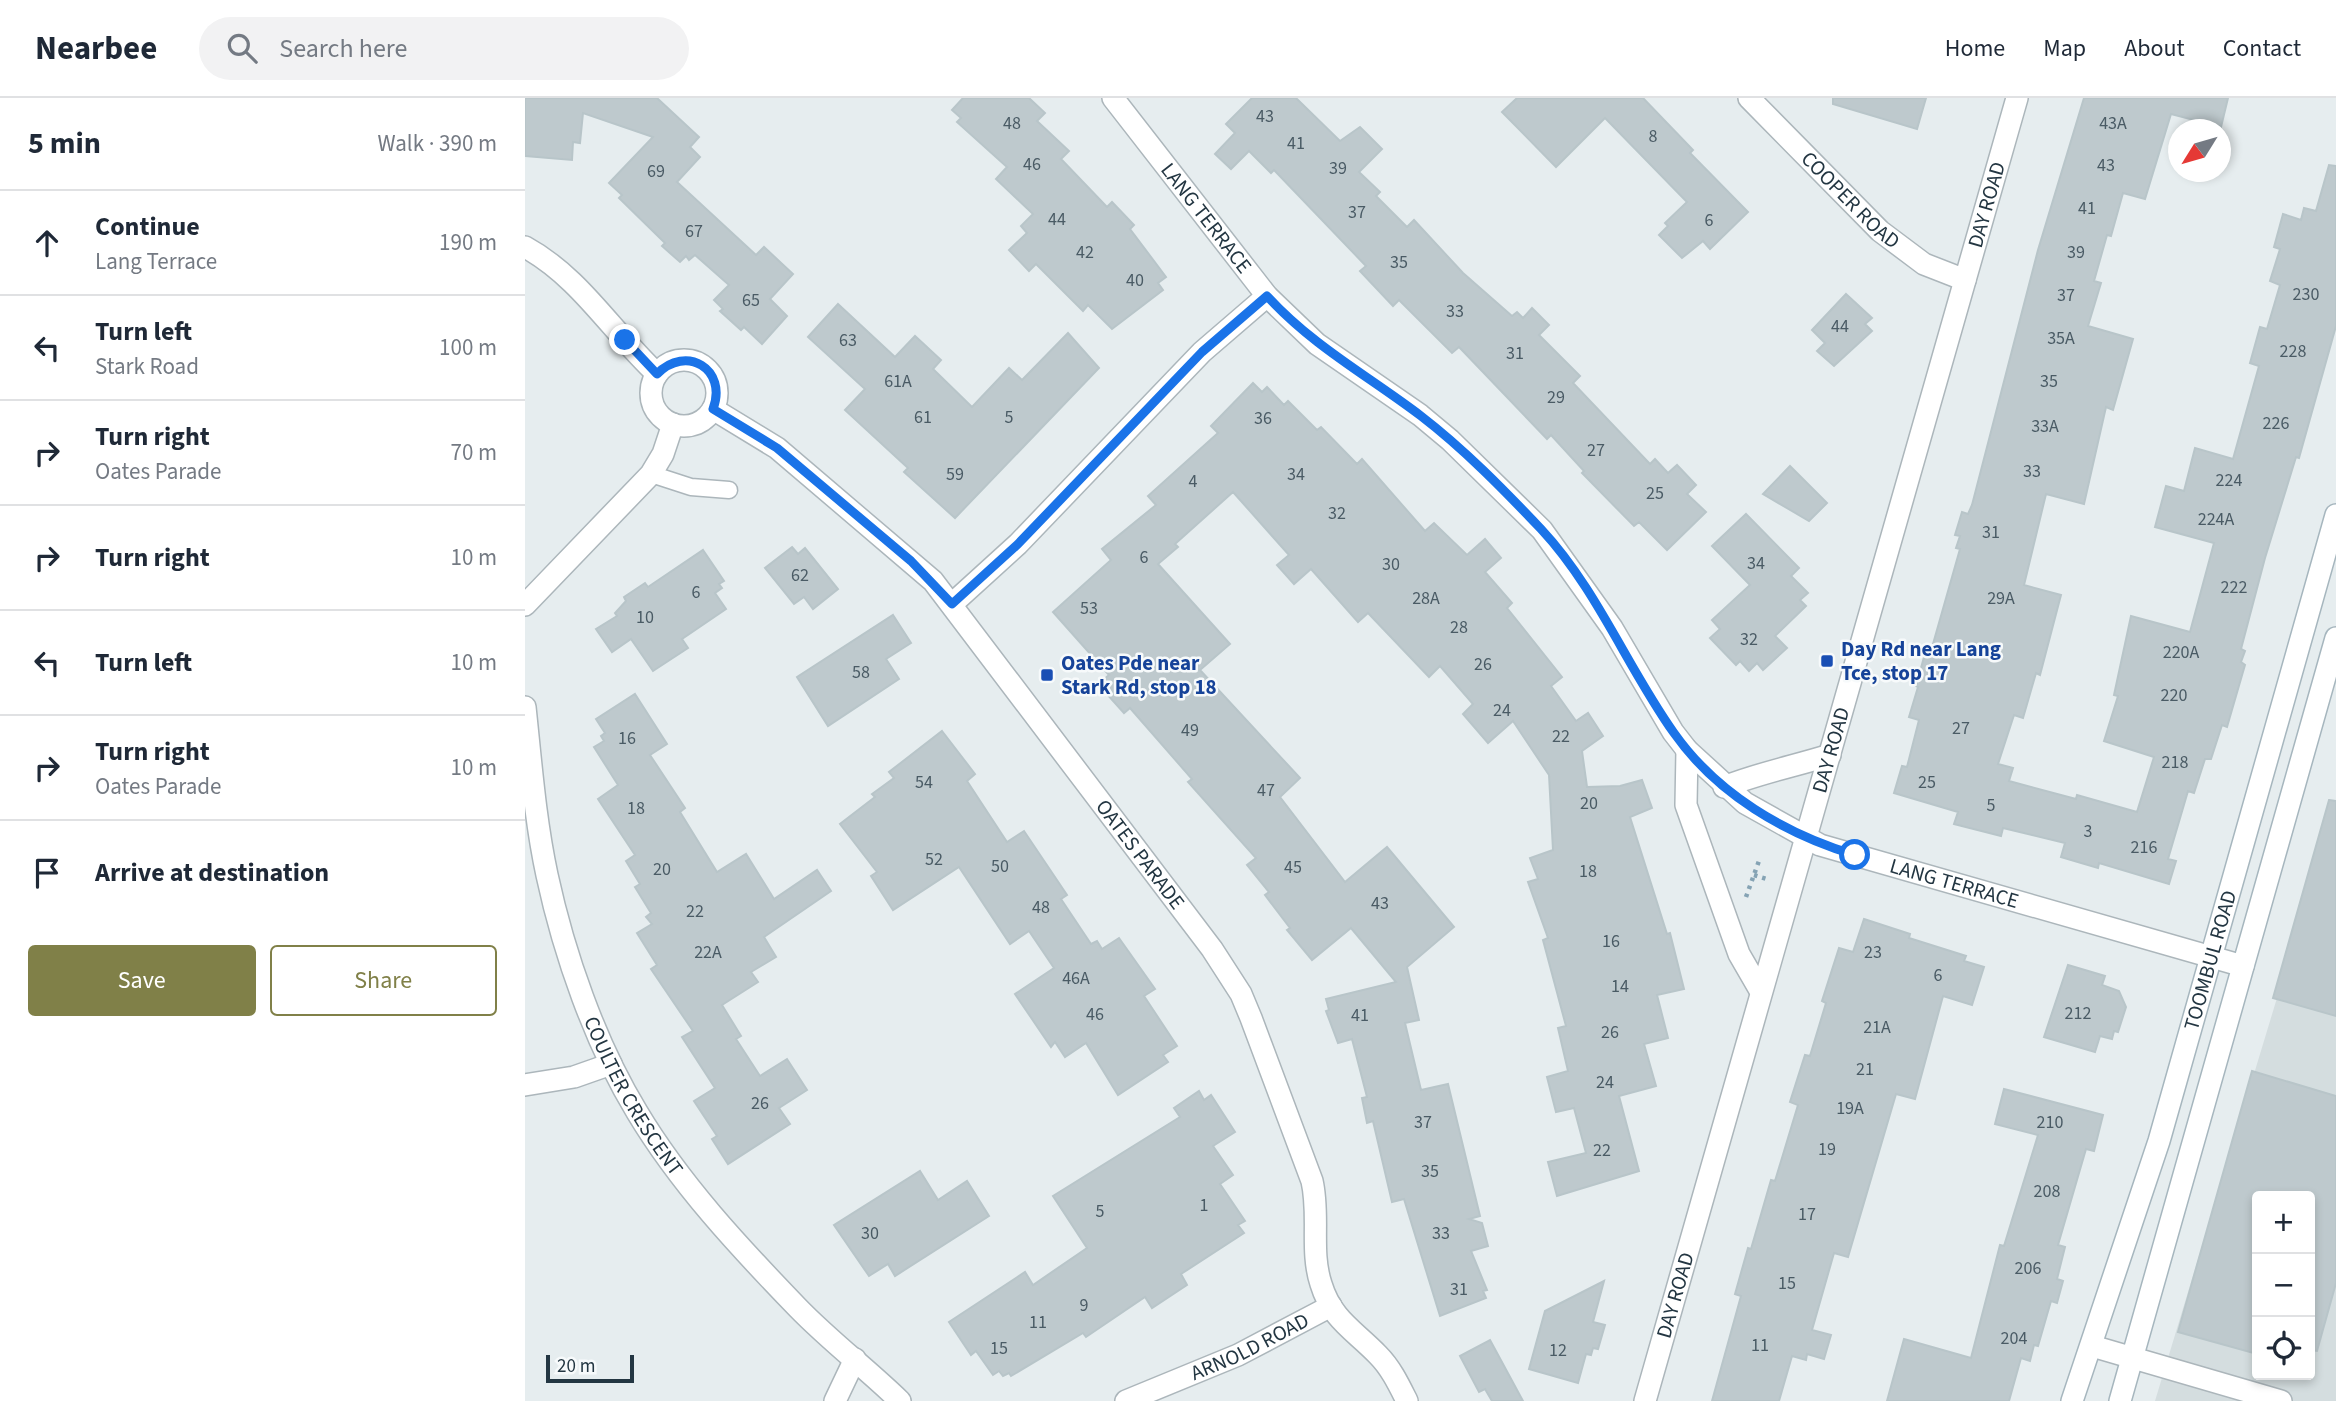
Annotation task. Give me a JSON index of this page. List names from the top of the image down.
{
  "streets": {
    "street": [
      "COOPER ROAD",
      "DAY ROAD",
      "LANG TERRACE",
      "OATES PARADE",
      "TOOMBUL ROAD",
      "COULTER CRESCENT",
      "ARNOLD ROAD"
    ]
  },
  "crossings": [
    ["COOPER ROAD", "DAY ROAD"],
    ["DAY ROAD", "LANG TERRACE"],
    ["LANG TERRACE", "TOOMBUL ROAD"],
    ["OATES PARADE", "ARNOLD ROAD"]
  ],
  "places": {
    "transit": ["Day Rd near Lang Tce, stop 17", "Oates Pde near Stark Rd, stop 18"]
  },
  "house_numbers": [
    "43",
    "48",
    "43A",
    "8",
    "41",
    "46",
    "43",
    "39",
    "69",
    "41",
    "37",
    "44",
    "6",
    "67",
    "42",
    "39",
    "35",
    "40",
    "230",
    "37",
    "65",
    "33",
    "44",
    "35A",
    "63",
    "228",
    "31",
    "61A",
    "35",
    "29",
    "61",
    "5",
    "36",
    "226",
    "33A",
    "27",
    "33",
    "59",
    "34",
    "224",
    "4",
    "25",
    "32",
    "224A",
    "31",
    "6",
    "34",
    "30",
    "62",
    "222",
    "6",
    "28A",
    "29A",
    "53",
    "10",
    "28",
    "32",
    "220A",
    "26",
    "58",
    "220",
    "24",
    "27",
    "49",
    "22",
    "16",
    "218",
    "54",
    "25",
    "47",
    "20",
    "5",
    "18",
    "3",
    "216",
    "52",
    "50",
    "45",
    "20",
    "18",
    "43",
    "48",
    "22",
    "16",
    "22A",
    "23",
    "6",
    "46A",
    "14",
    "212",
    "46",
    "41",
    "21A",
    "26",
    "21",
    "24",
    "26",
    "19A",
    "37",
    "210",
    "19",
    "22",
    "35",
    "208",
    "1",
    "5",
    "17",
    "30",
    "33",
    "206",
    "15",
    "31",
    "9",
    "11",
    "204",
    "11",
    "15",
    "12"
  ],
  "scale_bar": "20 m",
  "north": "bottom left",
  "page": {
    "header": "Nearbee",
    "search": "Search here",
    "nav": [
      "Home",
      "Map",
      "About",
      "Contact"
    ],
    "heading": ["5 min", "Walk · 390 m"],
    "list": [
      ["Continue", "Lang Terrace", "190 m"],
      ["Turn left", "Stark Road", "100 m"],
      ["Turn right", "Oates Parade", "70 m"],
      ["Turn right", "10 m"],
      ["Turn left", "10 m"],
      ["Turn right", "Oates Parade", "10 m"],
      "Arrive at destination"
    ],
    "buttons": ["Save", "Share"],
    "map_buttons": ["+", "−"],
    "scale": "20 m"
  }
}
